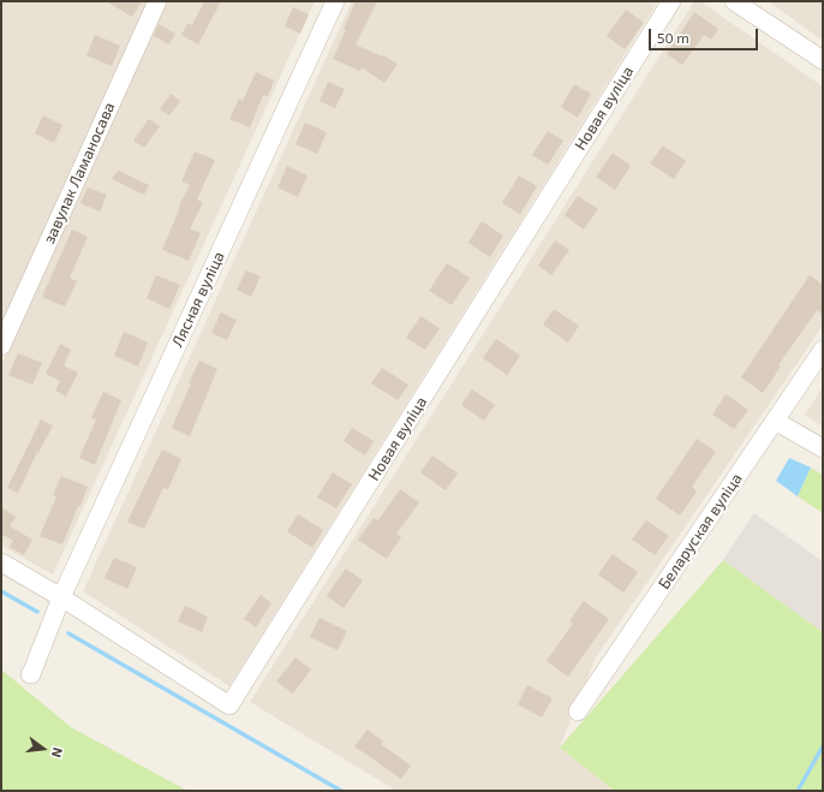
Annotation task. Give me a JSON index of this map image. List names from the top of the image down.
{
  "streets": {
    "street": [
      "Новая вуліца",
      "завулак Ламаносава",
      "Лясная вуліца",
      "Беларуская вуліца"
    ]
  },
  "crossings": [
    ["Новая вуліца", "Лясная вуліца"]
  ],
  "scale_bar": "50 m",
  "north": "right"
}
